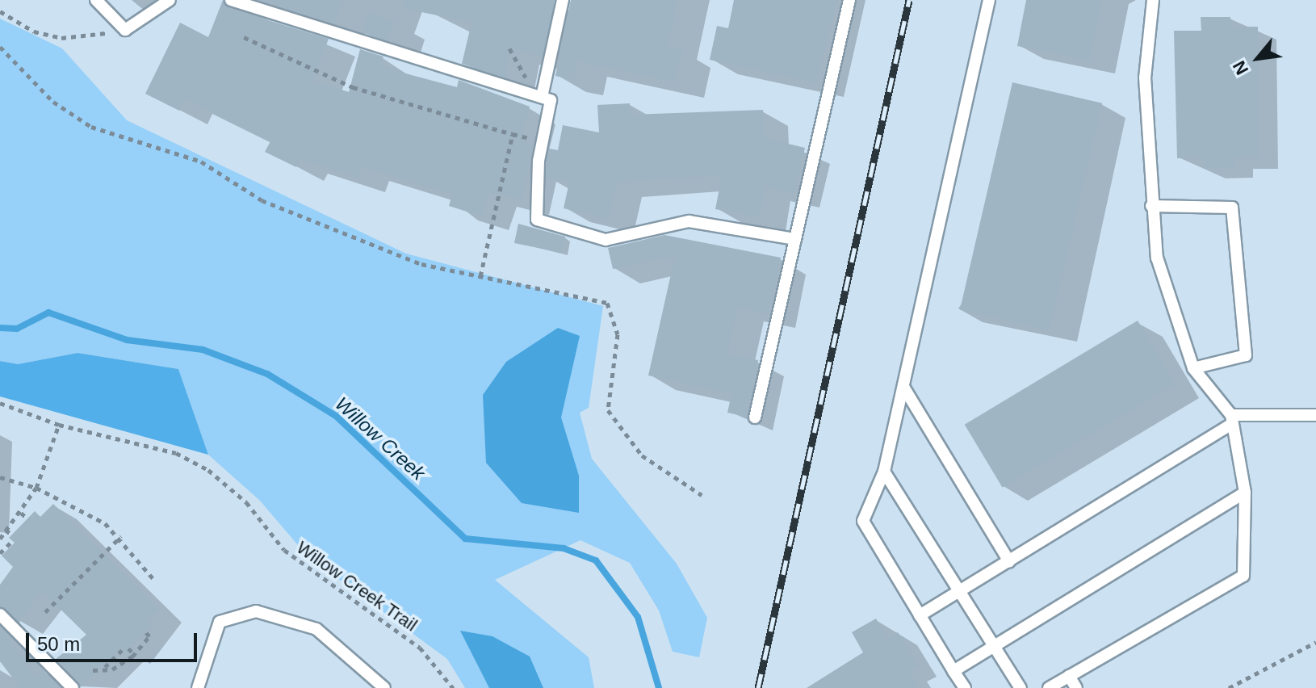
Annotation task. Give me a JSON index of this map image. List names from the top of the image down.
{
  "streets": {
    "path": ["Willow Creek Trail"]
  },
  "water": ["Willow Creek"],
  "scale_bar": "50 m",
  "north": "bottom left"
}
